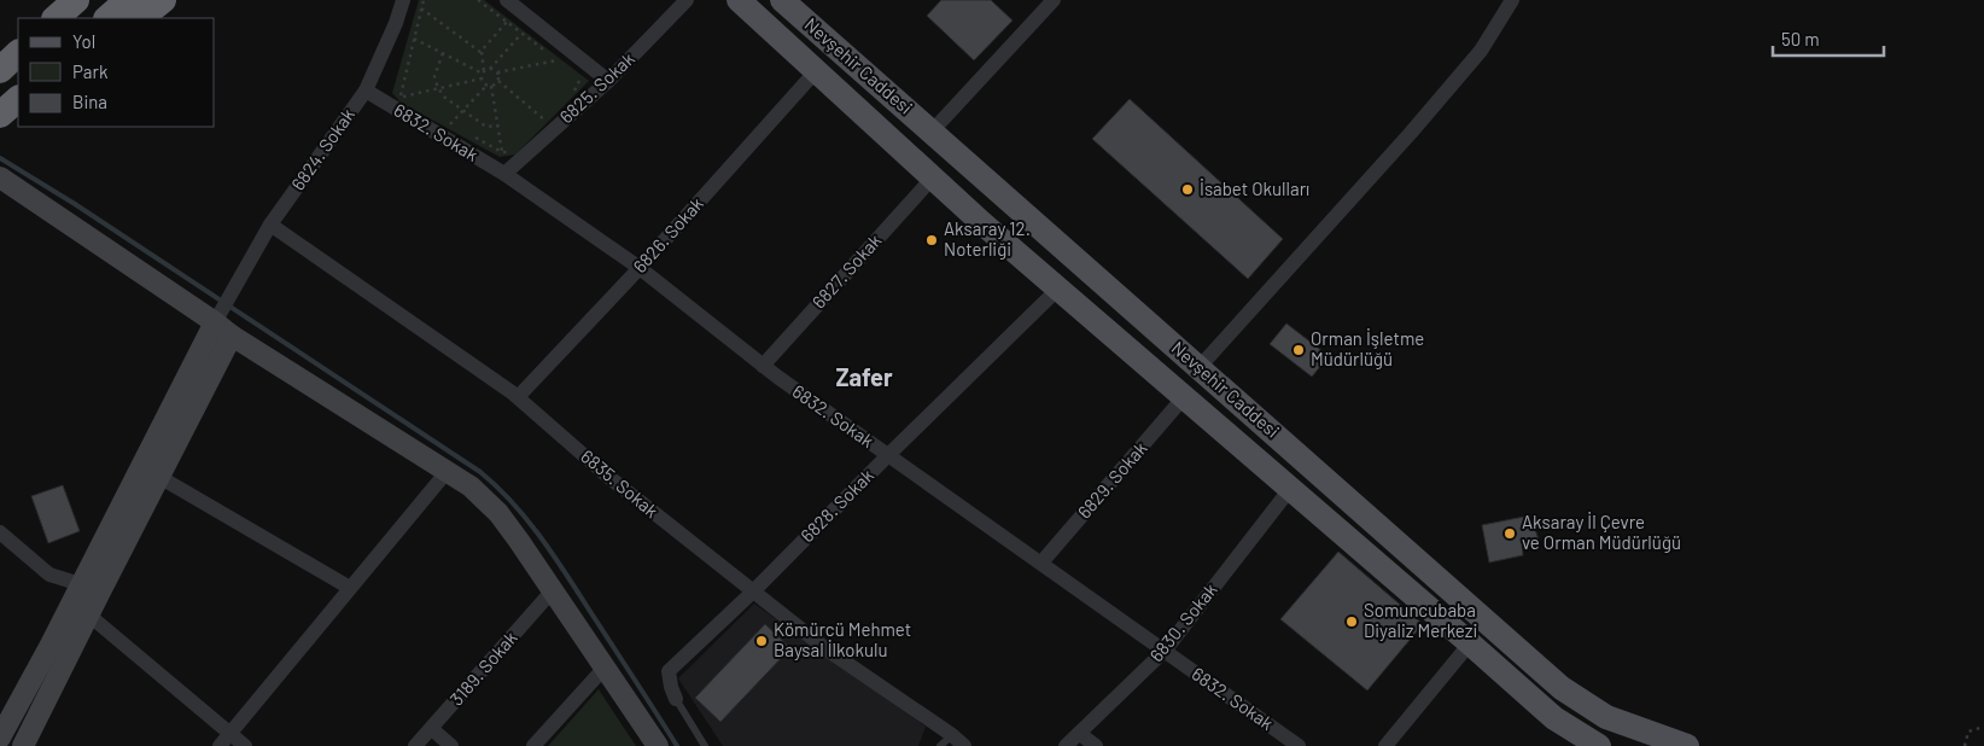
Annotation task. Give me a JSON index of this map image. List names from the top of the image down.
{
  "streets": {
    "main road": ["Nevşehir Caddesi"],
    "street": [
      "6825. Sokak",
      "6832. Sokak",
      "6824. Sokak",
      "6826. Sokak",
      "6827. Sokak",
      "6829. Sokak",
      "6835. Sokak",
      "6828. Sokak",
      "6830. Sokak",
      "3189. Sokak"
    ]
  },
  "crossings": [
    ["Nevşehir Caddesi", "6826. Sokak"],
    ["Nevşehir Caddesi", "6827. Sokak"],
    ["Nevşehir Caddesi", "6829. Sokak"],
    ["Nevşehir Caddesi", "6828. Sokak"],
    ["Nevşehir Caddesi", "6830. Sokak"],
    ["6825. Sokak", "6832. Sokak"],
    ["6832. Sokak", "6824. Sokak"],
    ["6832. Sokak", "6826. Sokak"],
    ["6832. Sokak", "6827. Sokak"],
    ["6832. Sokak", "6829. Sokak"],
    ["6832. Sokak", "6828. Sokak"],
    ["6832. Sokak", "6830. Sokak"],
    ["6824. Sokak", "6835. Sokak"],
    ["6826. Sokak", "6835. Sokak"],
    ["6835. Sokak", "6828. Sokak"]
  ],
  "districts": ["Zafer"],
  "places": [
    "İsabet Okulları",
    "Aksaray 12. Noterliği",
    "Orman İşletme Müdürlüğü",
    "Aksaray İl Çevre ve Orman Müdürlüğü",
    "Somuncubaba Diyaliz Merkezi",
    "Kömürcü Mehmet Baysal İlkokulu"
  ],
  "legend": ["Yol", "Park", "Bina"],
  "scale_bar": "50 m"
}
